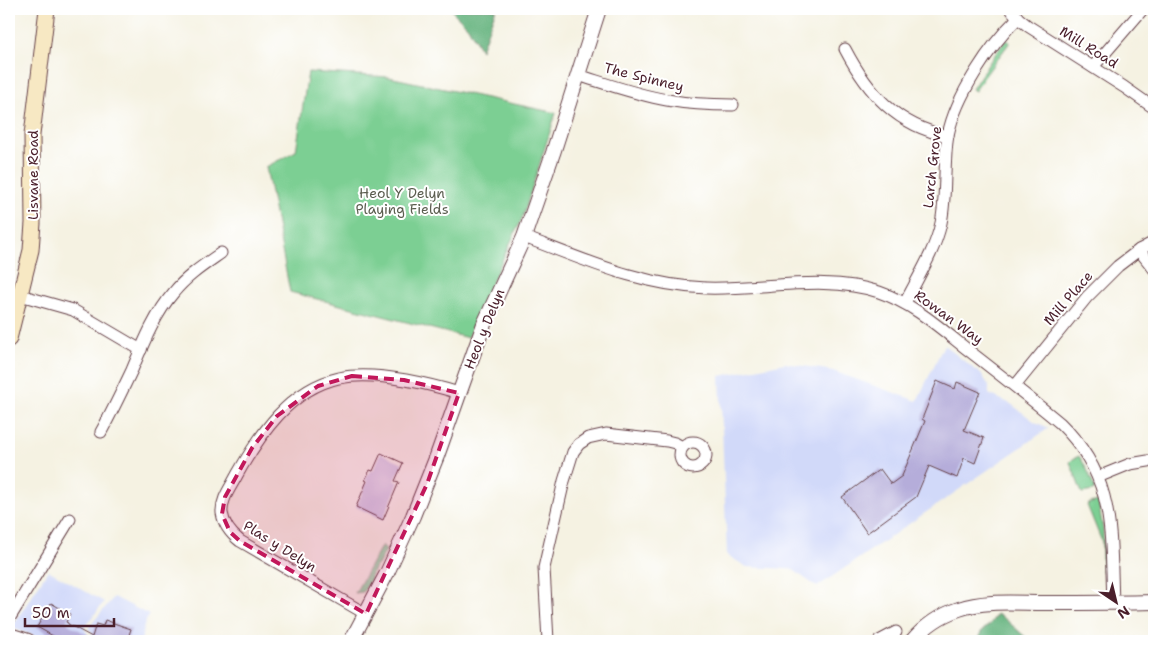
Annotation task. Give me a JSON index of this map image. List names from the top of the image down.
{
  "streets": {
    "main road": ["Lisvane Road"],
    "street": [
      "Mill Road",
      "The Spinney",
      "Larch Grove",
      "Mill Place",
      "Rowan Way",
      "Heol y Delyn",
      "Plas y Delyn"
    ]
  },
  "crossings": [
    ["Mill Road", "Larch Grove"],
    ["The Spinney", "Heol y Delyn"],
    ["Larch Grove", "Rowan Way"],
    ["Mill Place", "Rowan Way"],
    ["Rowan Way", "Heol y Delyn"],
    ["Heol y Delyn", "Plas y Delyn"]
  ],
  "parks": ["Heol Y Delyn Playing Fields"],
  "scale_bar": "50 m",
  "north": "bottom right"
}
